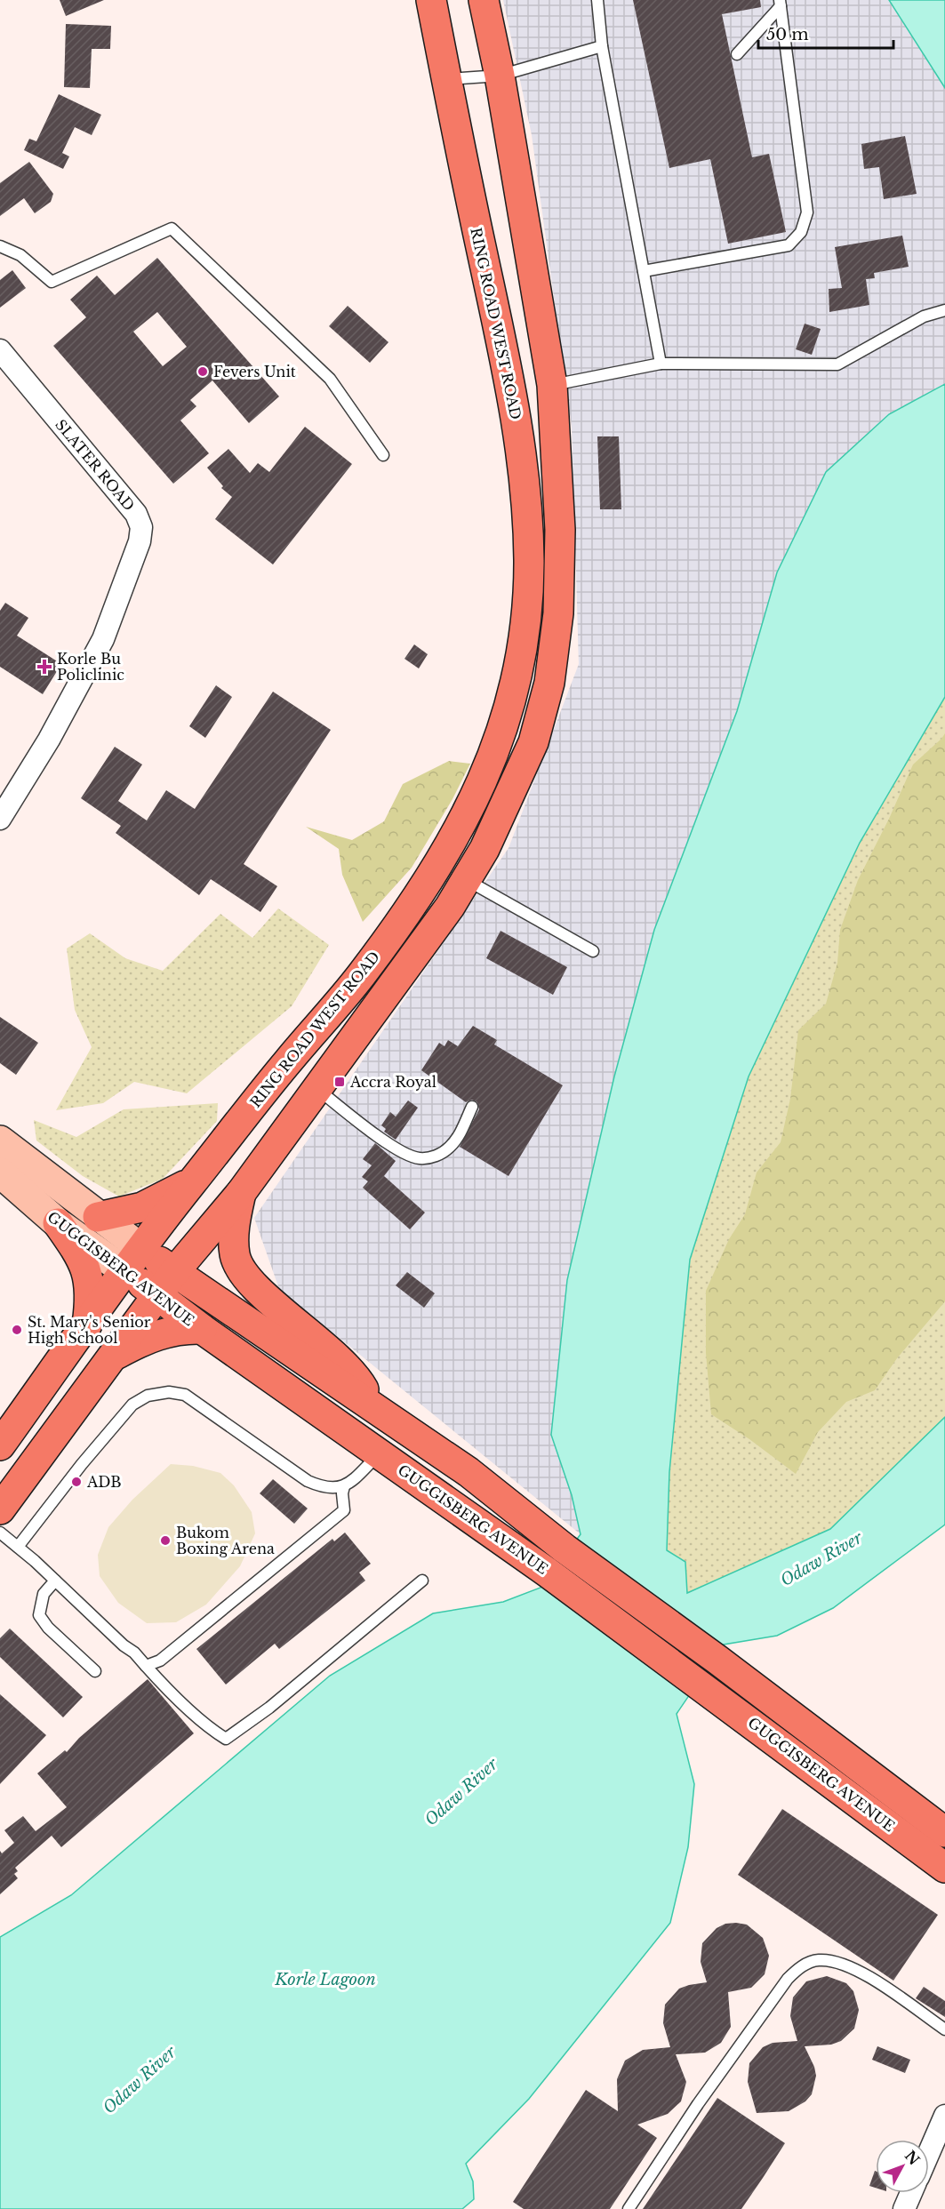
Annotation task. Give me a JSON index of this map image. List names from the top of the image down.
{
  "streets": {
    "main road": ["RING ROAD WEST ROAD", "GUGGISBERG AVENUE"],
    "street": ["SLATER ROAD"]
  },
  "crossings": [
    ["RING ROAD WEST ROAD", "GUGGISBERG AVENUE"]
  ],
  "water": ["Odaw River", "Korle Lagoon"],
  "places": {
    "other": [
      "Fevers Unit",
      "St. Mary's Senior High School",
      "ADB",
      "Bukom Boxing Arena"
    ],
    "health": ["Korle Bu Policlinic"],
    "transit": ["Accra Royal"]
  },
  "scale_bar": "50 m",
  "north": "top right"
}
